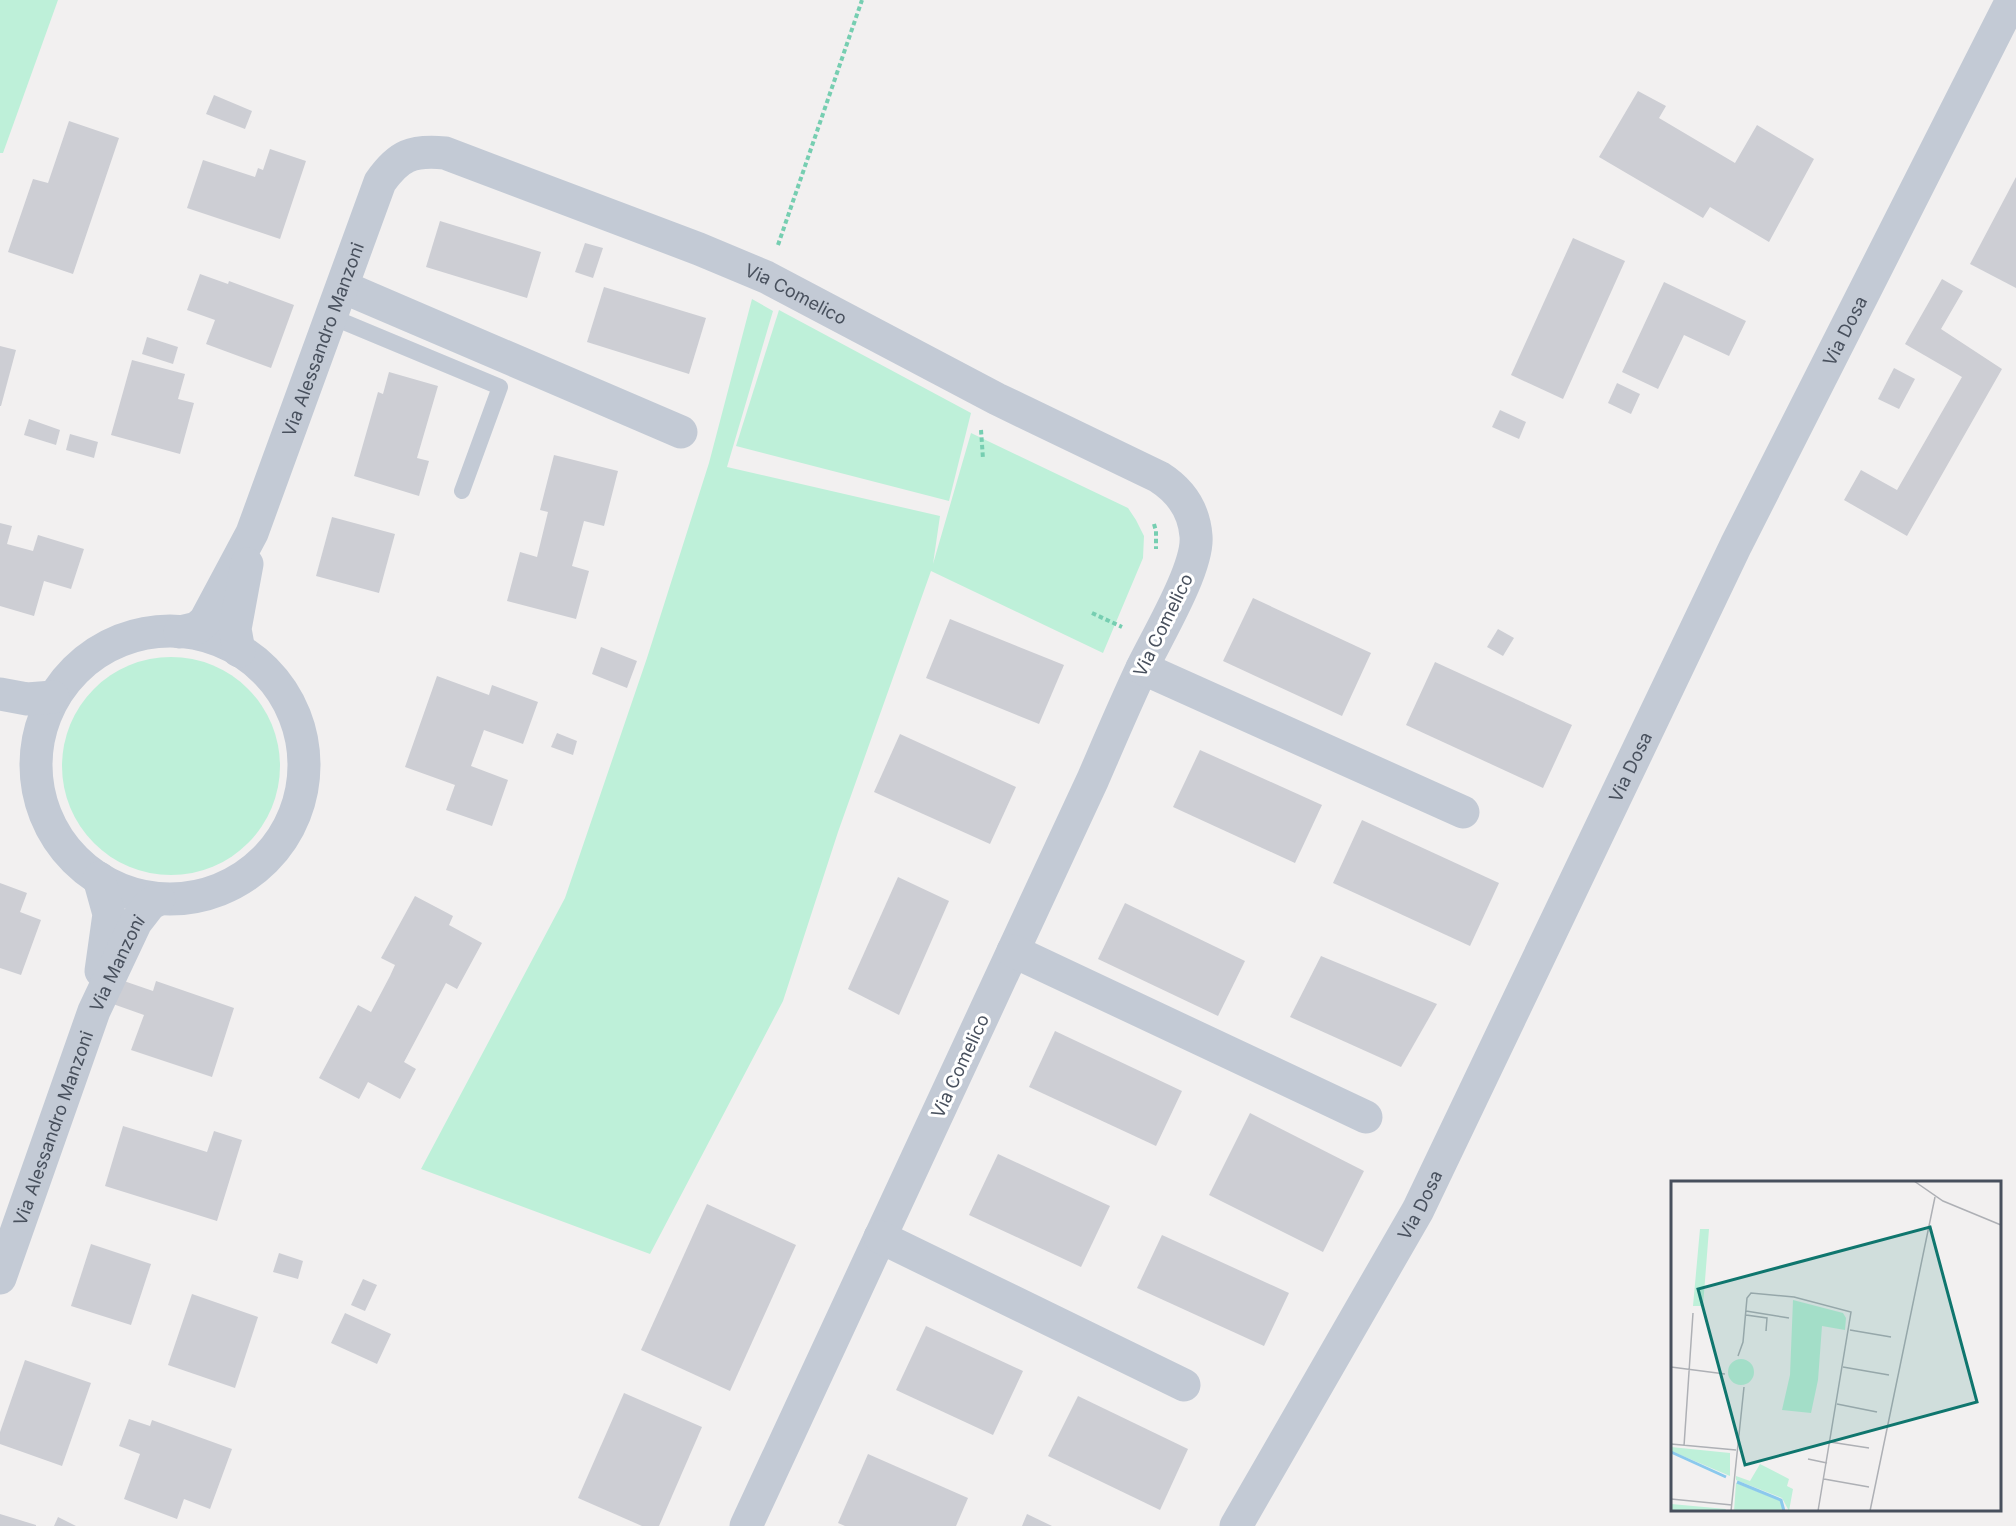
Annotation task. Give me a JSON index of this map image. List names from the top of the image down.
{
  "streets": {
    "street": [
      "Via Comelico",
      "Via Dosa",
      "Via Alessandro Manzoni",
      "Via Manzoni"
    ]
  },
  "crossings": [
    ["Via Comelico", "Via Alessandro Manzoni"],
    ["Via Alessandro Manzoni", "Via Manzoni"]
  ]
}
